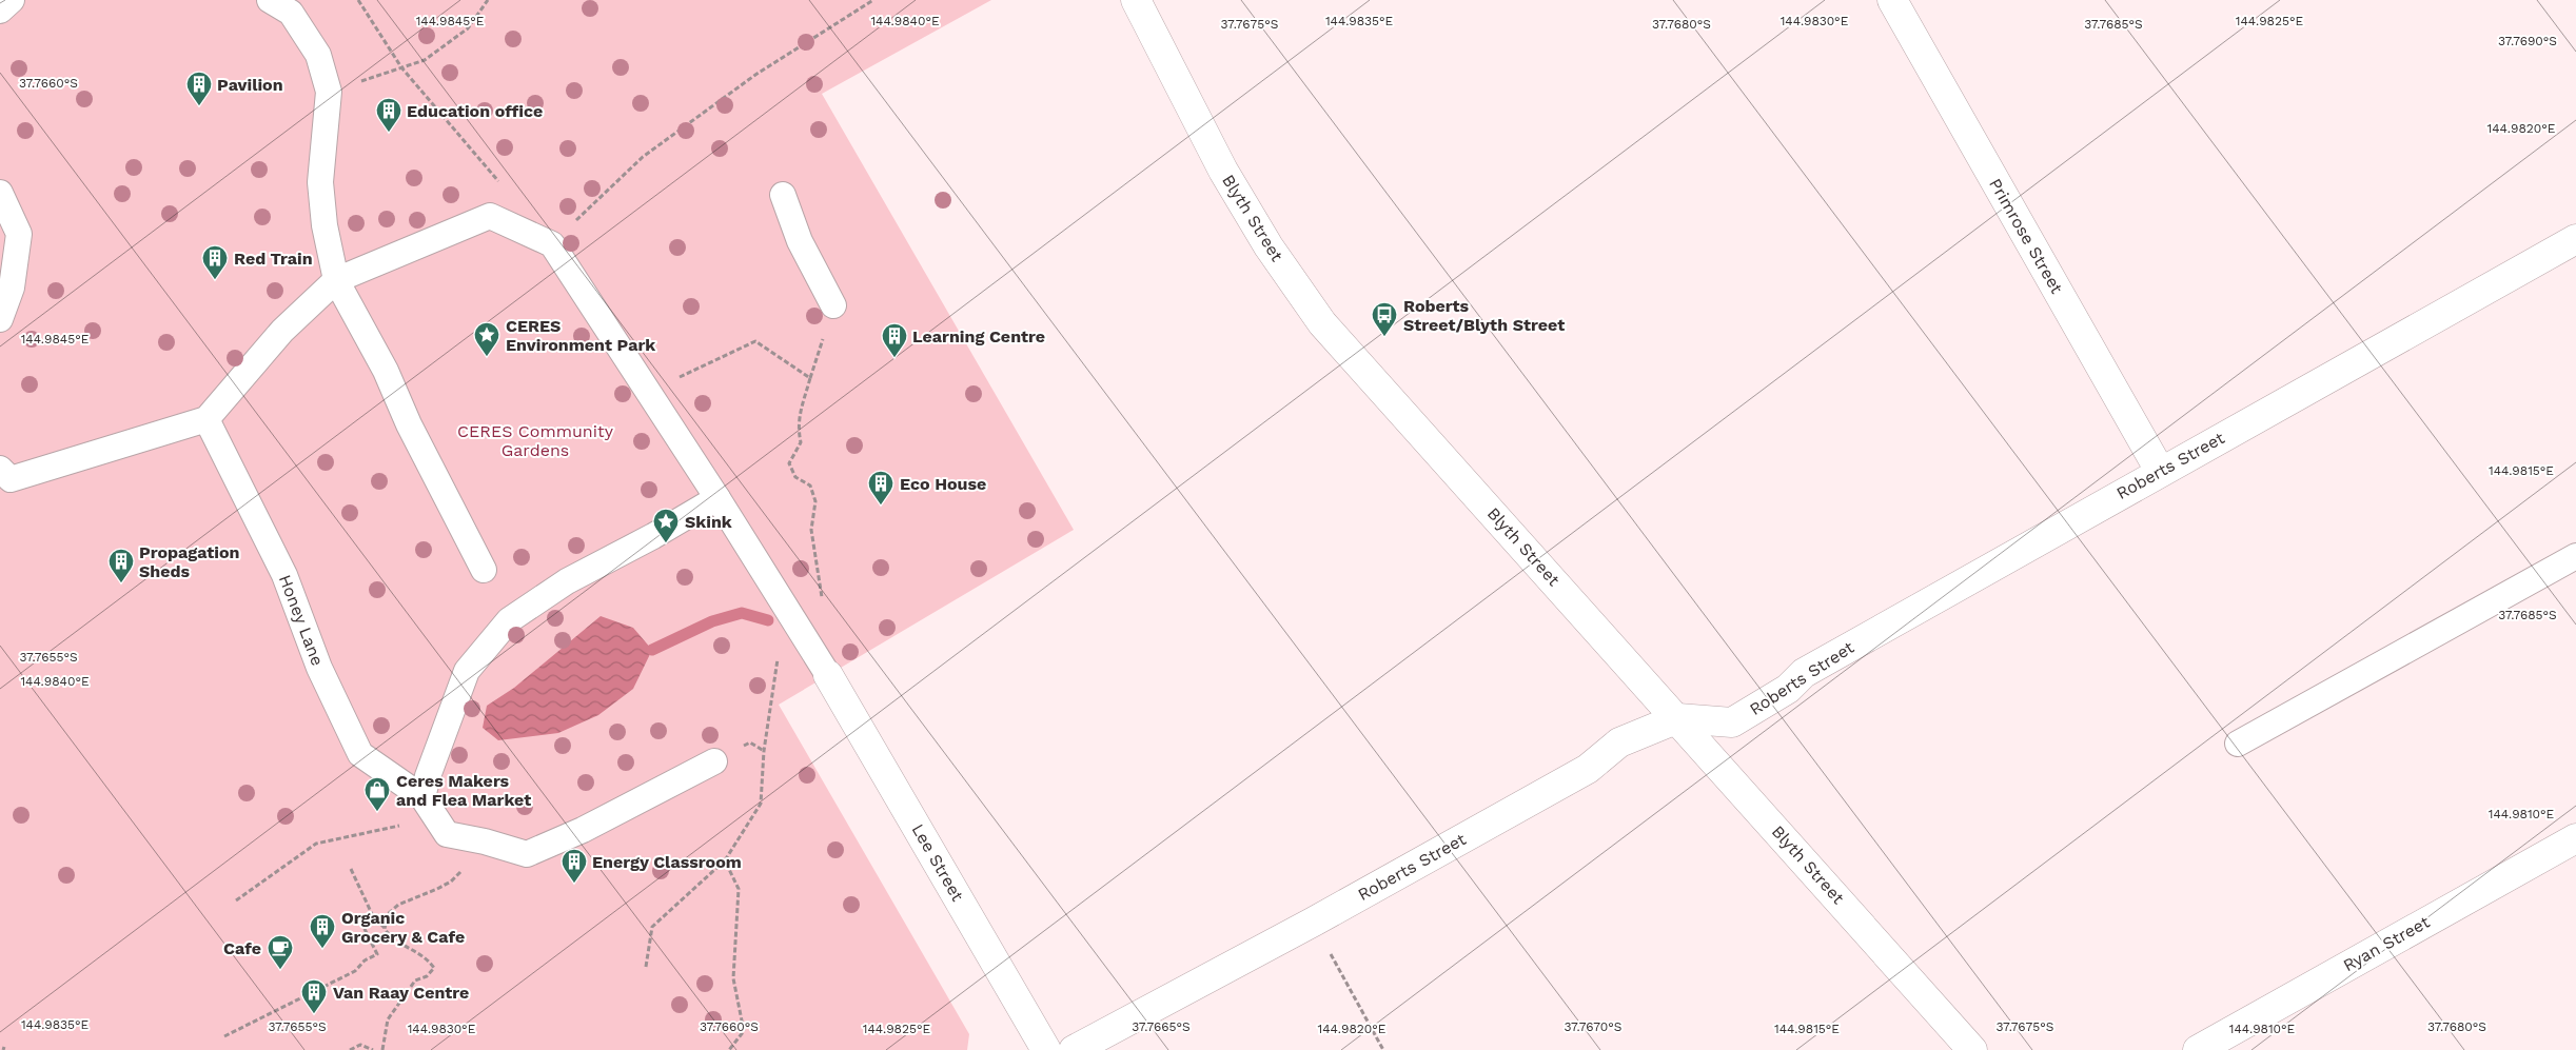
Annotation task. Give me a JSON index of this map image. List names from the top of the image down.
{
  "streets": {
    "street": [
      "Blyth Street",
      "Primrose Street",
      "Roberts Street",
      "Lee Street",
      "Ryan Street"
    ],
    "lane": ["Honey Lane"]
  },
  "crossings": [
    ["Blyth Street", "Roberts Street"],
    ["Primrose Street", "Roberts Street"]
  ],
  "parks": ["CERES Community Gardens"],
  "places": {
    "building": [
      "Pavilion",
      "Education office",
      "Red Train",
      "Learning Centre",
      "Eco House",
      "Propagation Sheds",
      "Energy Classroom",
      "Organic Grocery & Cafe",
      "Van Raay Centre"
    ],
    "bus stop": ["Roberts Street/Blyth Street"],
    "place": ["CERES Environment Park", "Skink"],
    "shop": ["Ceres Makers and Flea Market"],
    "cafe": ["Cafe"]
  },
  "coordinates": [
    "144.9830°E",
    "144.9845°E",
    "144.9840°E",
    "144.9835°E",
    "144.9825°E",
    "37.7675°S",
    "37.7680°S",
    "37.7685°S",
    "37.7690°S",
    "37.7660°S",
    "144.9820°E",
    "144.9815°E",
    "37.7655°S",
    "144.9810°E",
    "37.7665°S",
    "37.7670°S"
  ]
}
